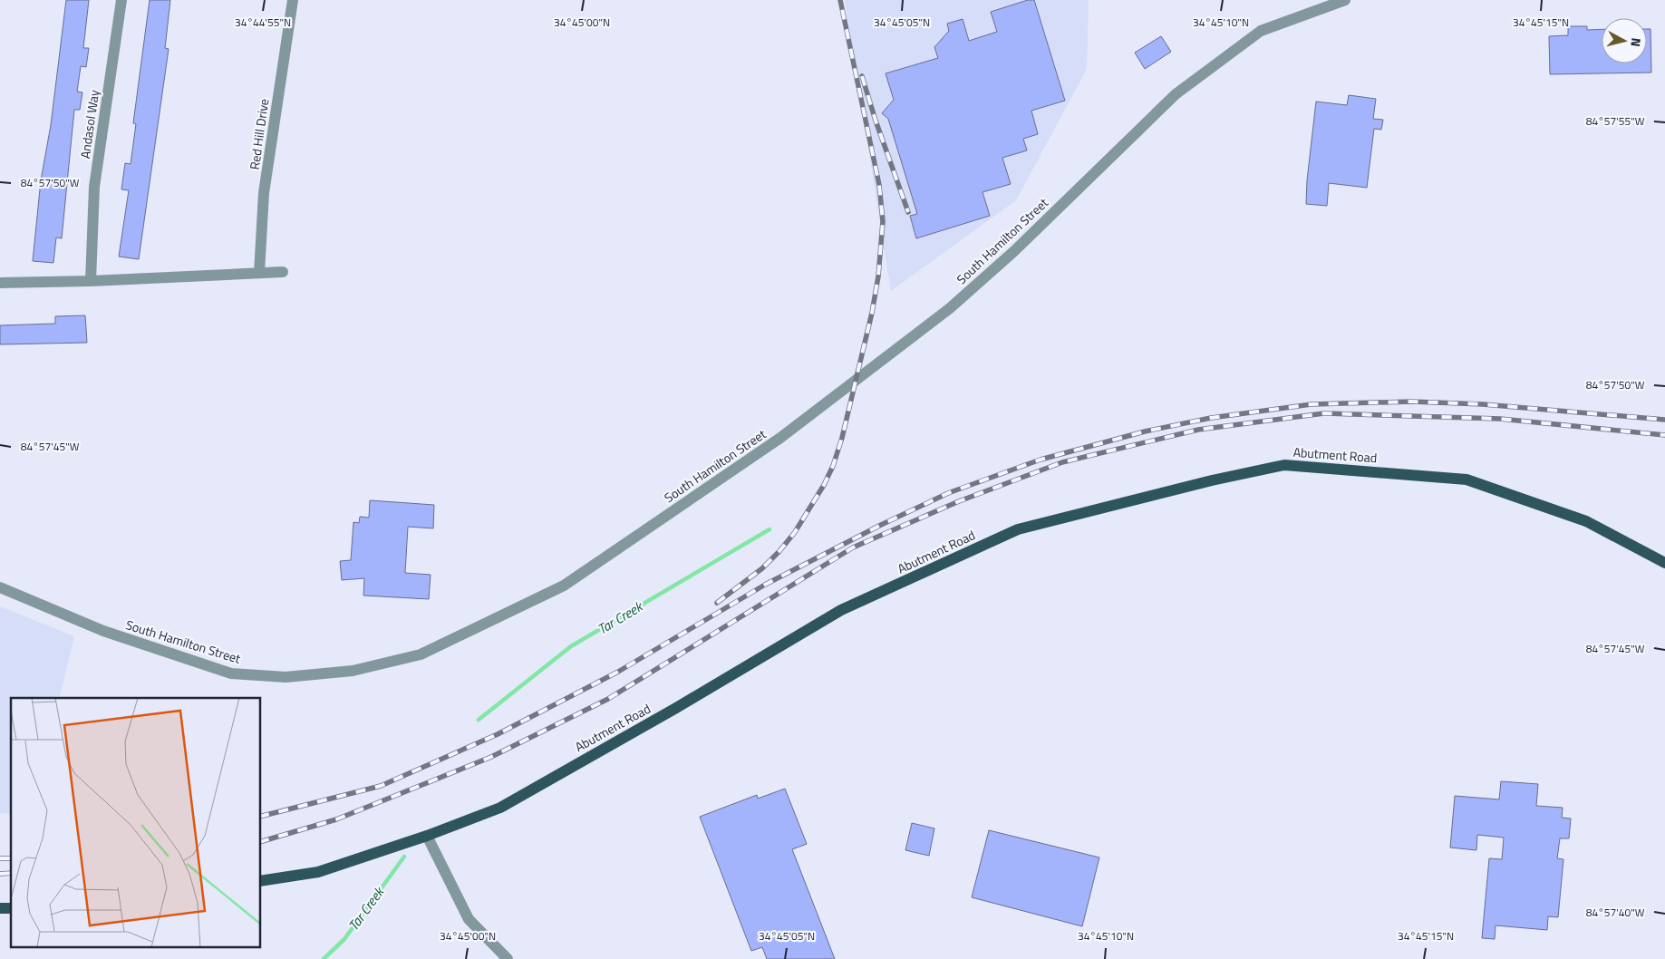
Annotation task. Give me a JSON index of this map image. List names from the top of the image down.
{
  "streets": {
    "main road": ["Abutment Road"],
    "street": ["Andasol Way", "Red Hill Drive", "South Hamilton Street"]
  },
  "water": ["Tar Creek"],
  "north": "right",
  "coordinates": [
    "34°44'55\"N",
    "34°45'00\"N",
    "34°45'05\"N",
    "34°45'10\"N",
    "34°45'15\"N",
    "84°57'55\"W",
    "84°57'50\"W",
    "84°57'45\"W",
    "84°57'40\"W"
  ]
}
